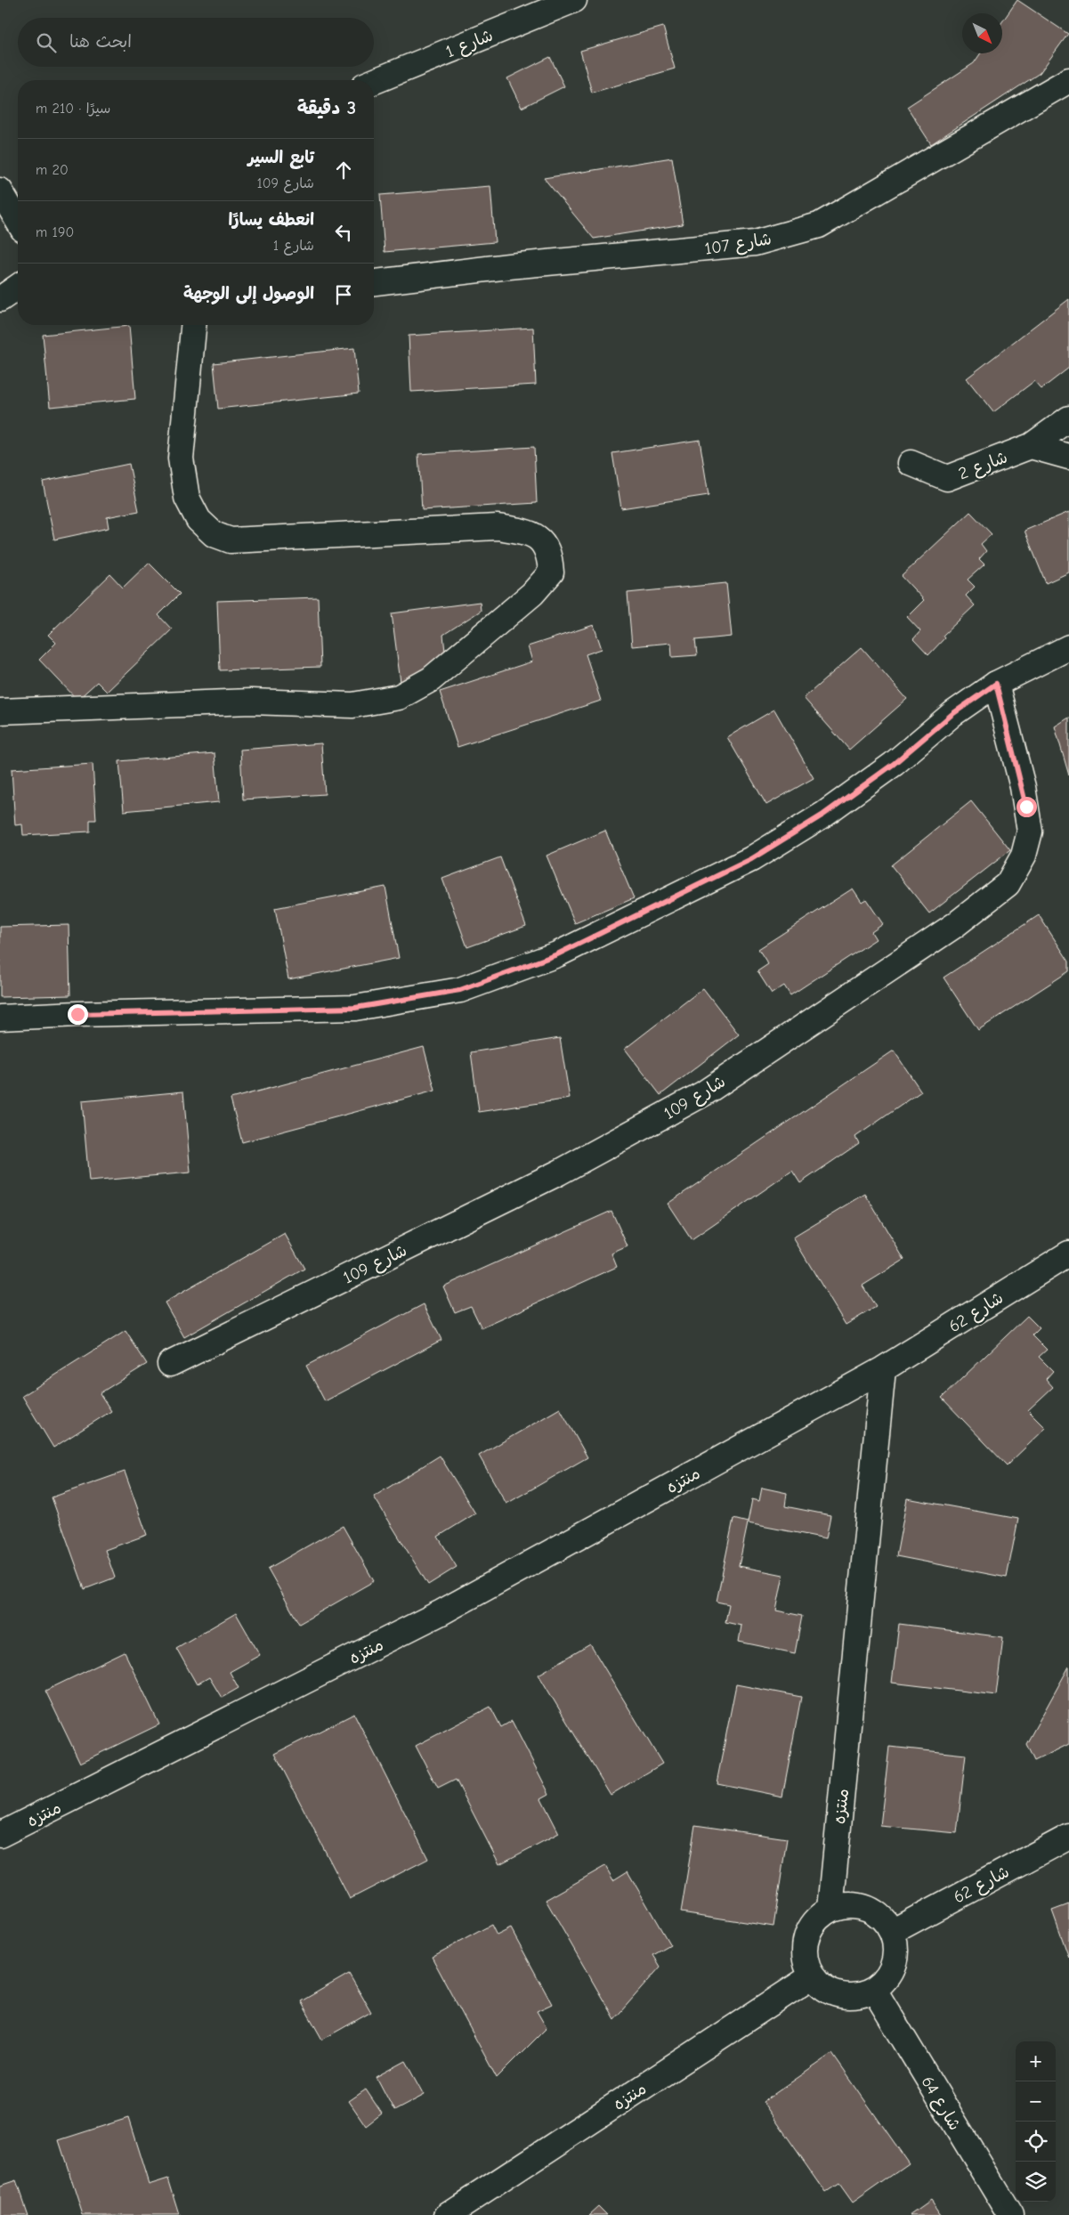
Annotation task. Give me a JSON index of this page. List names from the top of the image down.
{
  "streets": {
    "street": [
      "شارع 1",
      "شارع 107",
      "شارع 2",
      "شارع 109",
      "شارع 62",
      "منتزه",
      "شارع 64"
    ]
  },
  "crossings": [
    ["شارع 62", "منتزه"],
    ["شارع 62", "شارع 64"],
    ["منتزه", "شارع 64"]
  ],
  "north": "bottom right",
  "page": {
    "search": "ابحث هنا",
    "heading": ["3 دقيقة", "سيرًا · 210 m"],
    "list": [
      ["تابع السير", "شارع 109", "20 m"],
      ["انعطف يسارًا", "شارع 1", "190 m"],
      "الوصول إلى الوجهة"
    ],
    "map_buttons": ["+", "−"]
  }
}
